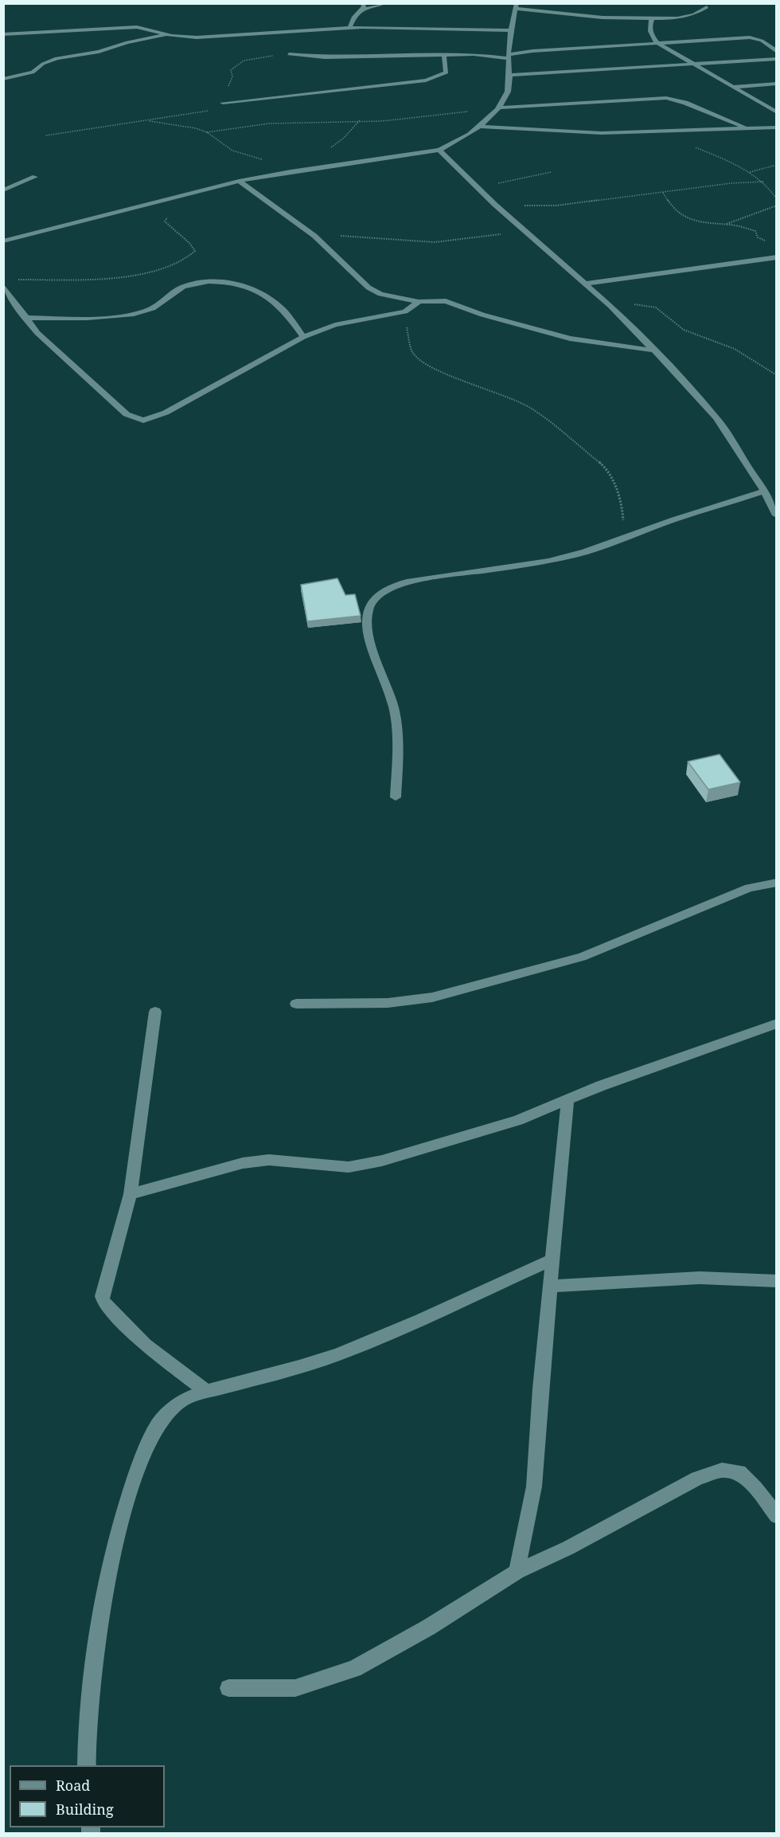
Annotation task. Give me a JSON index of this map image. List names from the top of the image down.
{
  "legend": ["Road", "Building"]
}
